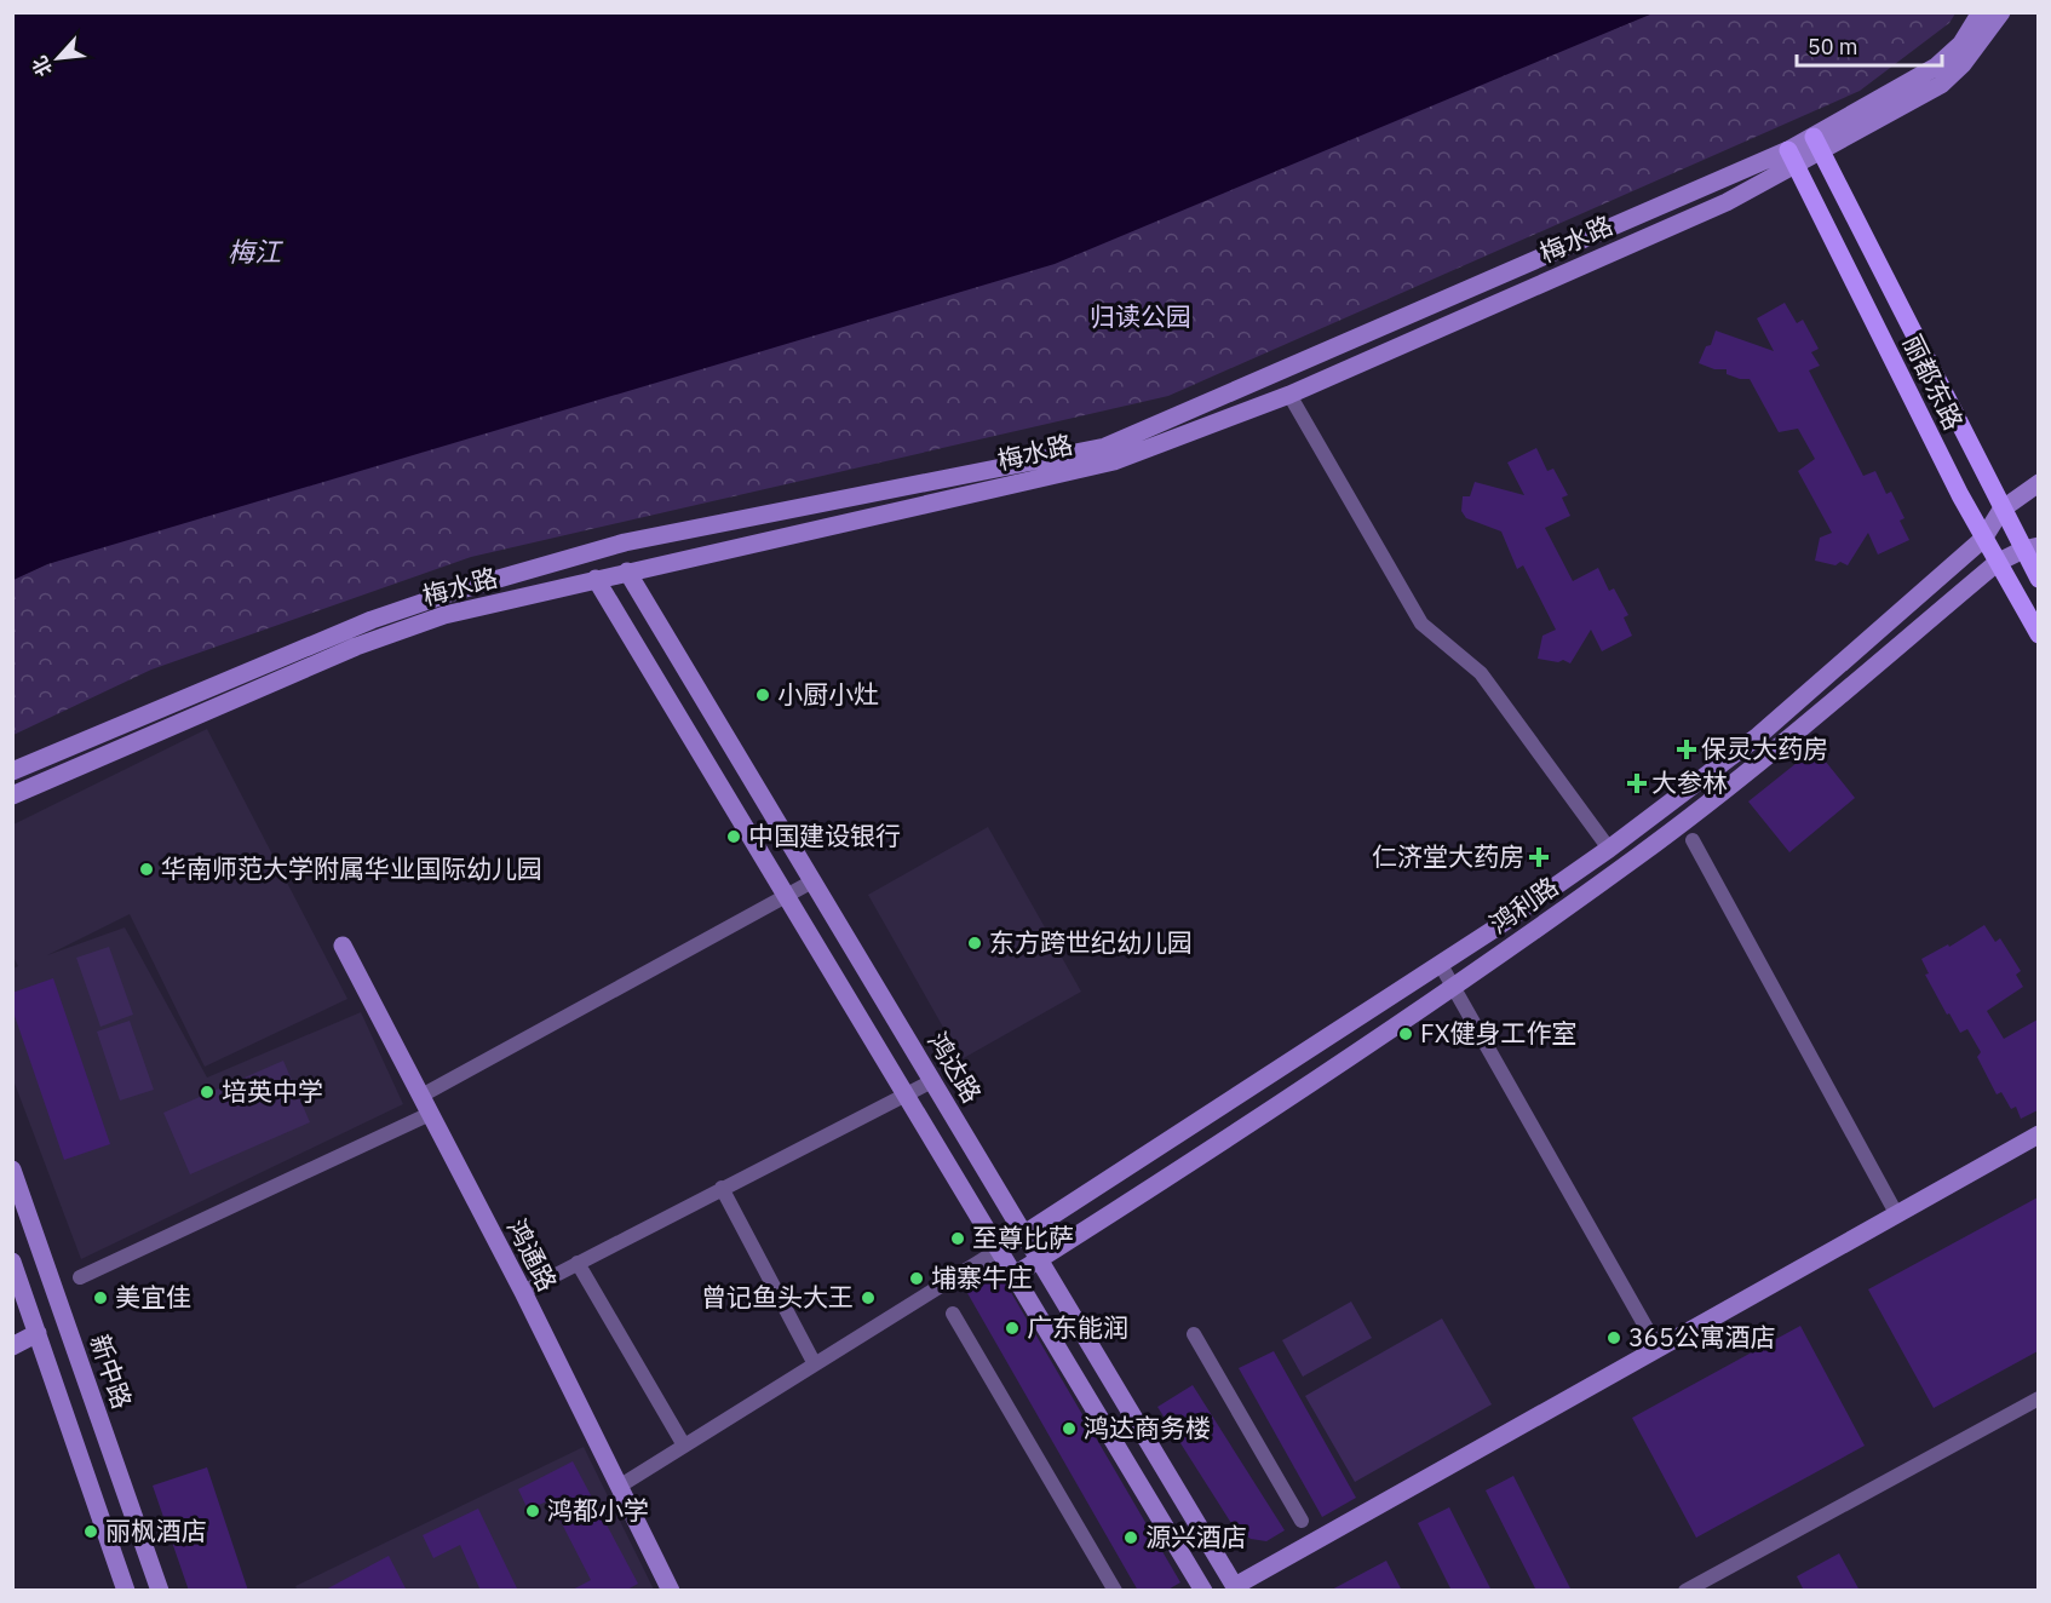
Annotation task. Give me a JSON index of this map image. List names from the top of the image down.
{
  "streets": {
    "main road": ["丽都东路"],
    "street": [
      "梅水路",
      "鸿利路",
      "鸿达路",
      "鸿通路",
      "新中路"
    ]
  },
  "crossings": [
    ["梅水路", "丽都东路"],
    ["梅水路", "鸿达路"],
    ["丽都东路", "鸿利路"],
    ["鸿利路", "鸿达路"]
  ],
  "water": ["梅江"],
  "parks": ["归读公园"],
  "places": {
    "other": [
      "小厨小灶",
      "中国建设银行",
      "华南师范大学附属华业国际幼儿园",
      "东方跨世纪幼儿园",
      "FX健身工作室",
      "培英中学",
      "至尊比萨",
      "埔寨牛庄",
      "美宜佳",
      "曾记鱼头大王",
      "广东能润",
      "365公寓酒店",
      "鸿达商务楼",
      "鸿都小学",
      "丽枫酒店",
      "源兴酒店"
    ],
    "health": ["保灵大药房", "大参林", "仁济堂大药房"]
  },
  "scale_bar": "50 m",
  "north": "bottom left"
}
